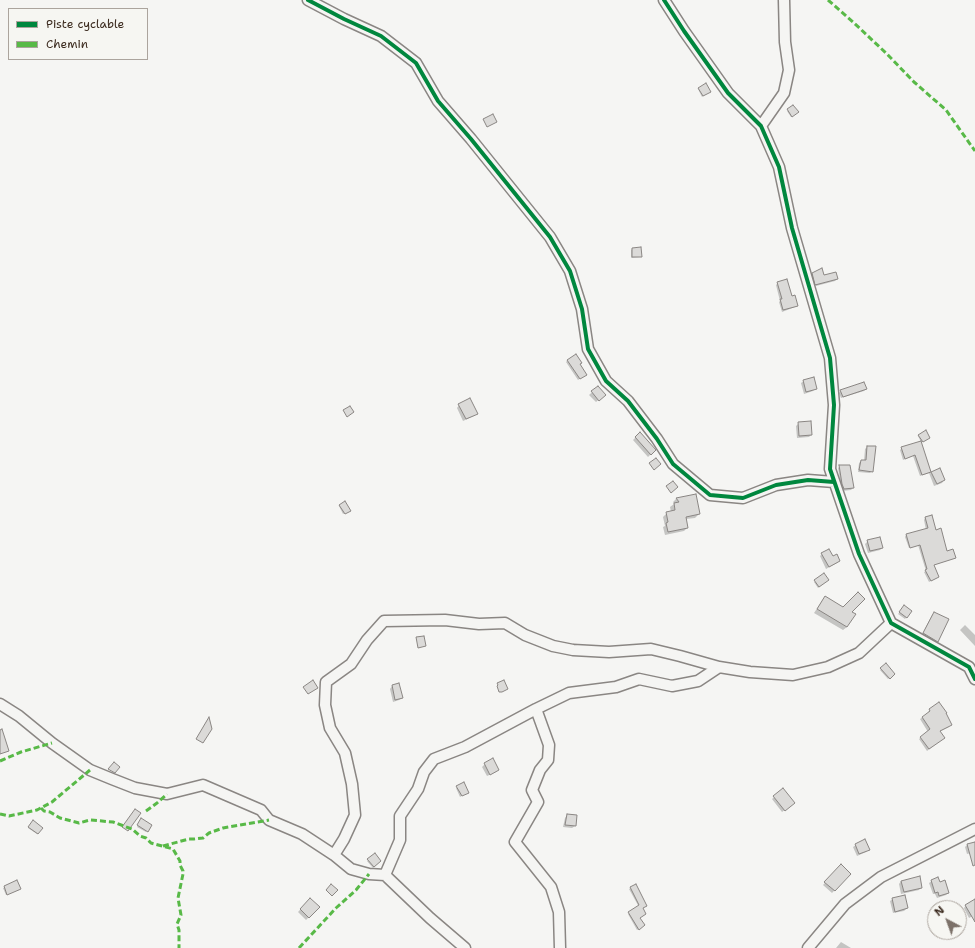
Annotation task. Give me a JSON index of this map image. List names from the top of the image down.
{
  "legend": ["Piste cyclable", "Chemin"],
  "north": "top left"
}
